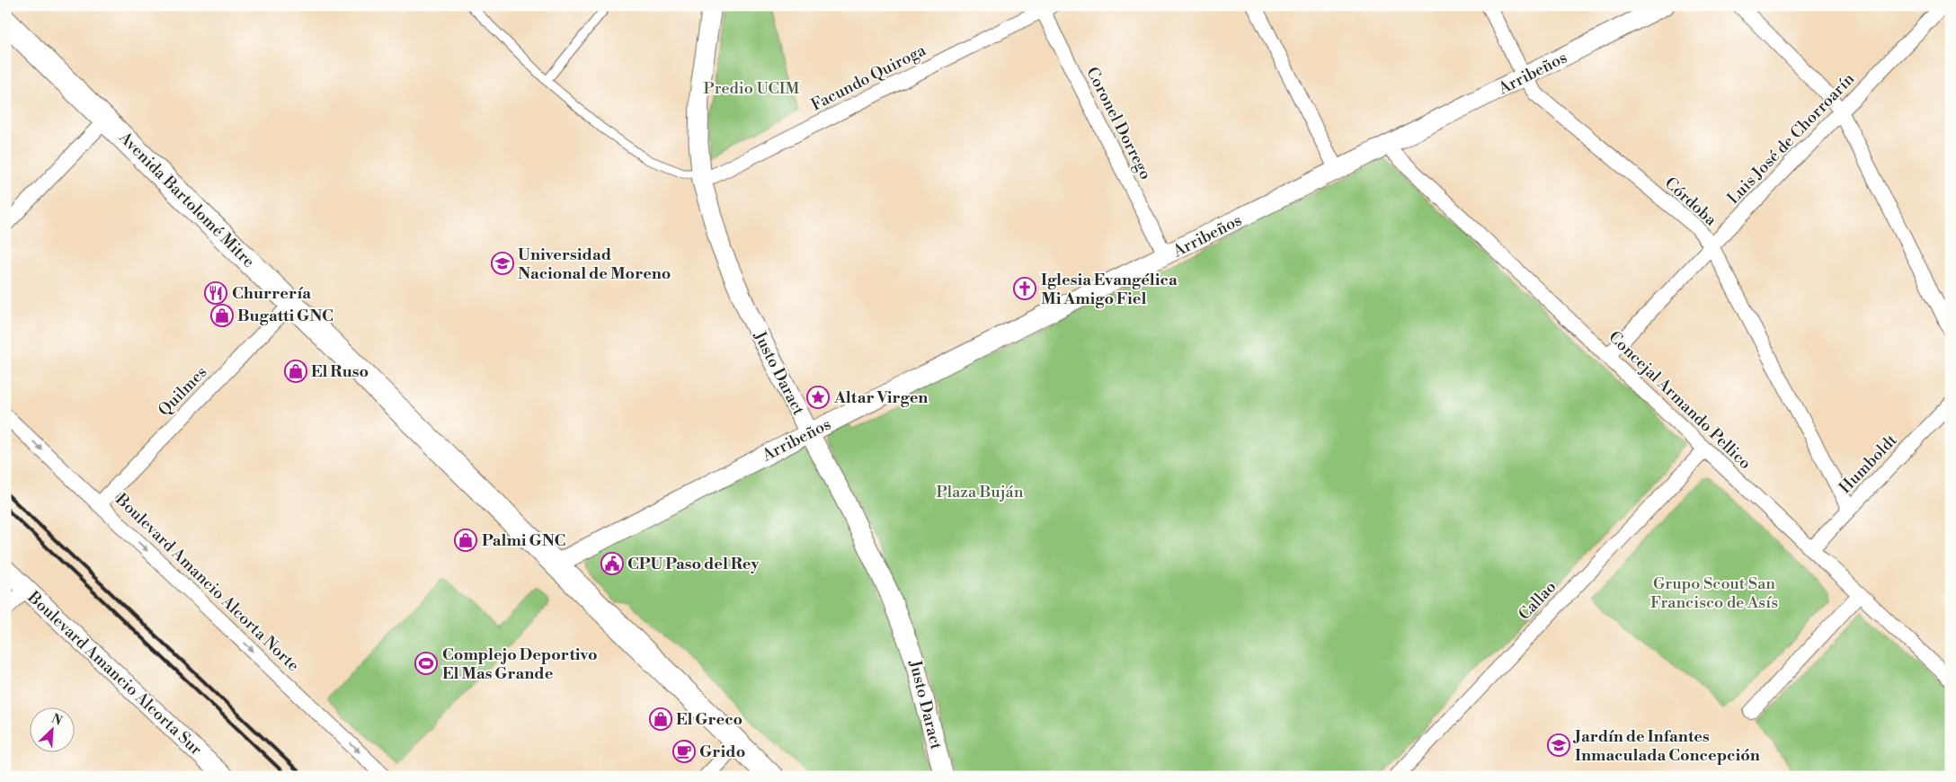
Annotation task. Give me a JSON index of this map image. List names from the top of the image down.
{
  "streets": {
    "main road": ["Avenida Bartolomé Mitre"],
    "street": [
      "Arribeños",
      "Facundo Quiroga",
      "Coronel Dorrego",
      "Luis José de Chorroarín",
      "Córdoba",
      "Justo Daract",
      "Quilmes",
      "Concejal Armando Pellico",
      "Humboldt",
      "Boulevard Amancio Alcorta Norte",
      "Callao",
      "Boulevard Amancio Alcorta Sur"
    ]
  },
  "crossings": [
    ["Arribeños", "Coronel Dorrego"],
    ["Arribeños", "Avenida Bartolomé Mitre"],
    ["Arribeños", "Córdoba"],
    ["Arribeños", "Justo Daract"],
    ["Arribeños", "Concejal Armando Pellico"],
    ["Facundo Quiroga", "Coronel Dorrego"],
    ["Facundo Quiroga", "Justo Daract"],
    ["Luis José de Chorroarín", "Córdoba"],
    ["Luis José de Chorroarín", "Concejal Armando Pellico"],
    ["Avenida Bartolomé Mitre", "Quilmes"],
    ["Córdoba", "Humboldt"],
    ["Quilmes", "Boulevard Amancio Alcorta Norte"],
    ["Concejal Armando Pellico", "Humboldt"],
    ["Concejal Armando Pellico", "Callao"]
  ],
  "one_way": ["Boulevard Amancio Alcorta Norte"],
  "parks": ["Predio UCIM", "Plaza Buján", "Grupo Scout San Francisco de Asís"],
  "places": {
    "school or university": ["Universidad Nacional de Moreno", "Jardín de Infantes Inmaculada Concepción"],
    "church": ["Iglesia Evangélica Mi Amigo Fiel"],
    "restaurant": ["Churrería"],
    "shop": [
      "Bugatti GNC",
      "El Ruso",
      "Palmi GNC",
      "El Greco"
    ],
    "place": ["Altar Virgen"],
    "public building": ["CPU Paso del Rey"],
    "sports": ["Complejo Deportivo El Mas Grande"],
    "cafe": ["Grido"]
  },
  "north": "top right"
}
